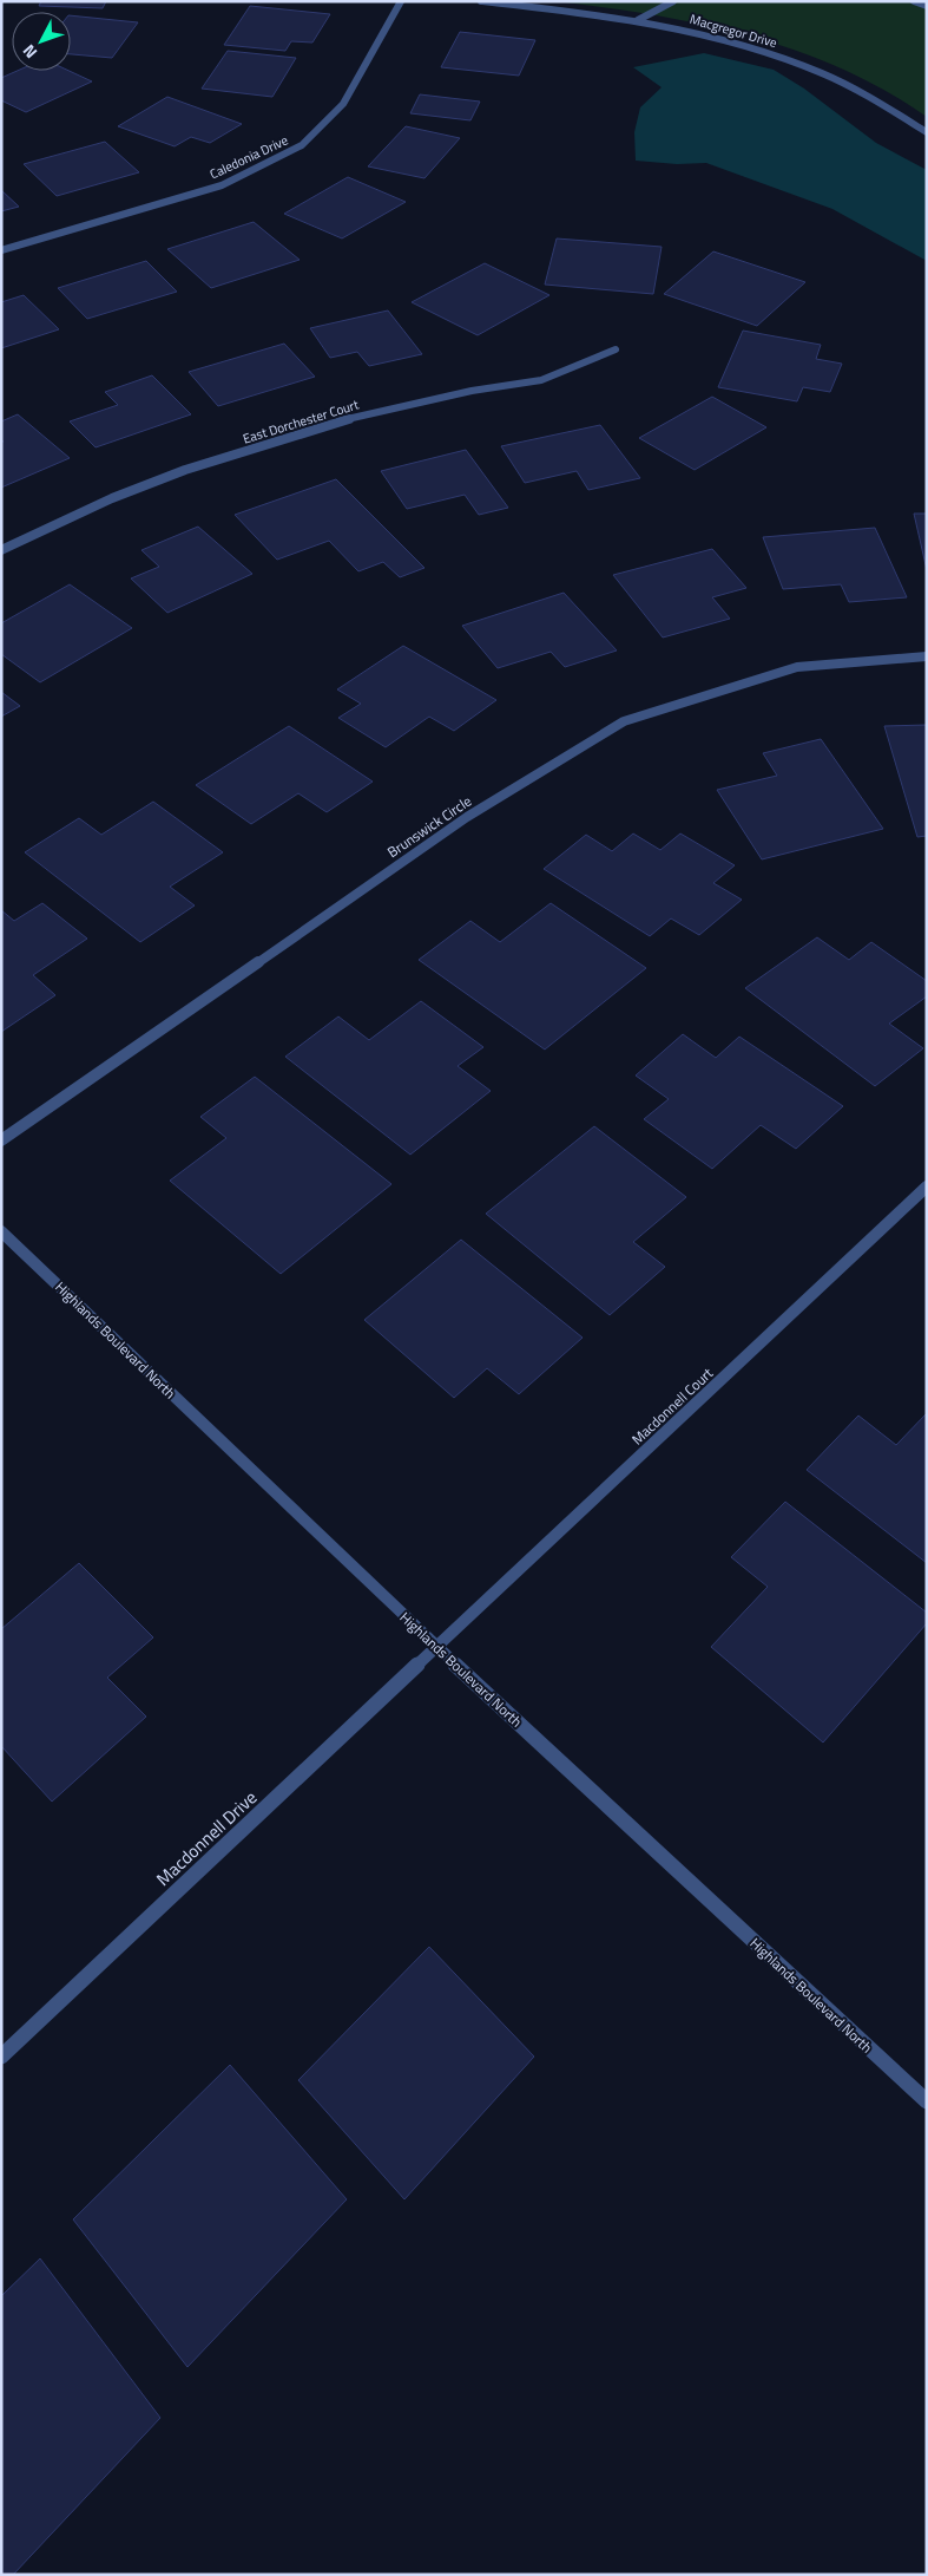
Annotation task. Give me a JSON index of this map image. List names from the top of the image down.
{
  "streets": {
    "street": [
      "Macgregor Drive",
      "Caledonia Drive",
      "East Dorchester Court",
      "Brunswick Circle",
      "Highlands Boulevard North",
      "Macdonnell Court",
      "Macdonnell Drive"
    ]
  },
  "crossings": [
    ["Highlands Boulevard North", "Macdonnell Court"],
    ["Highlands Boulevard North", "Macdonnell Drive"],
    ["Macdonnell Court", "Macdonnell Drive"]
  ],
  "north": "bottom left"
}
